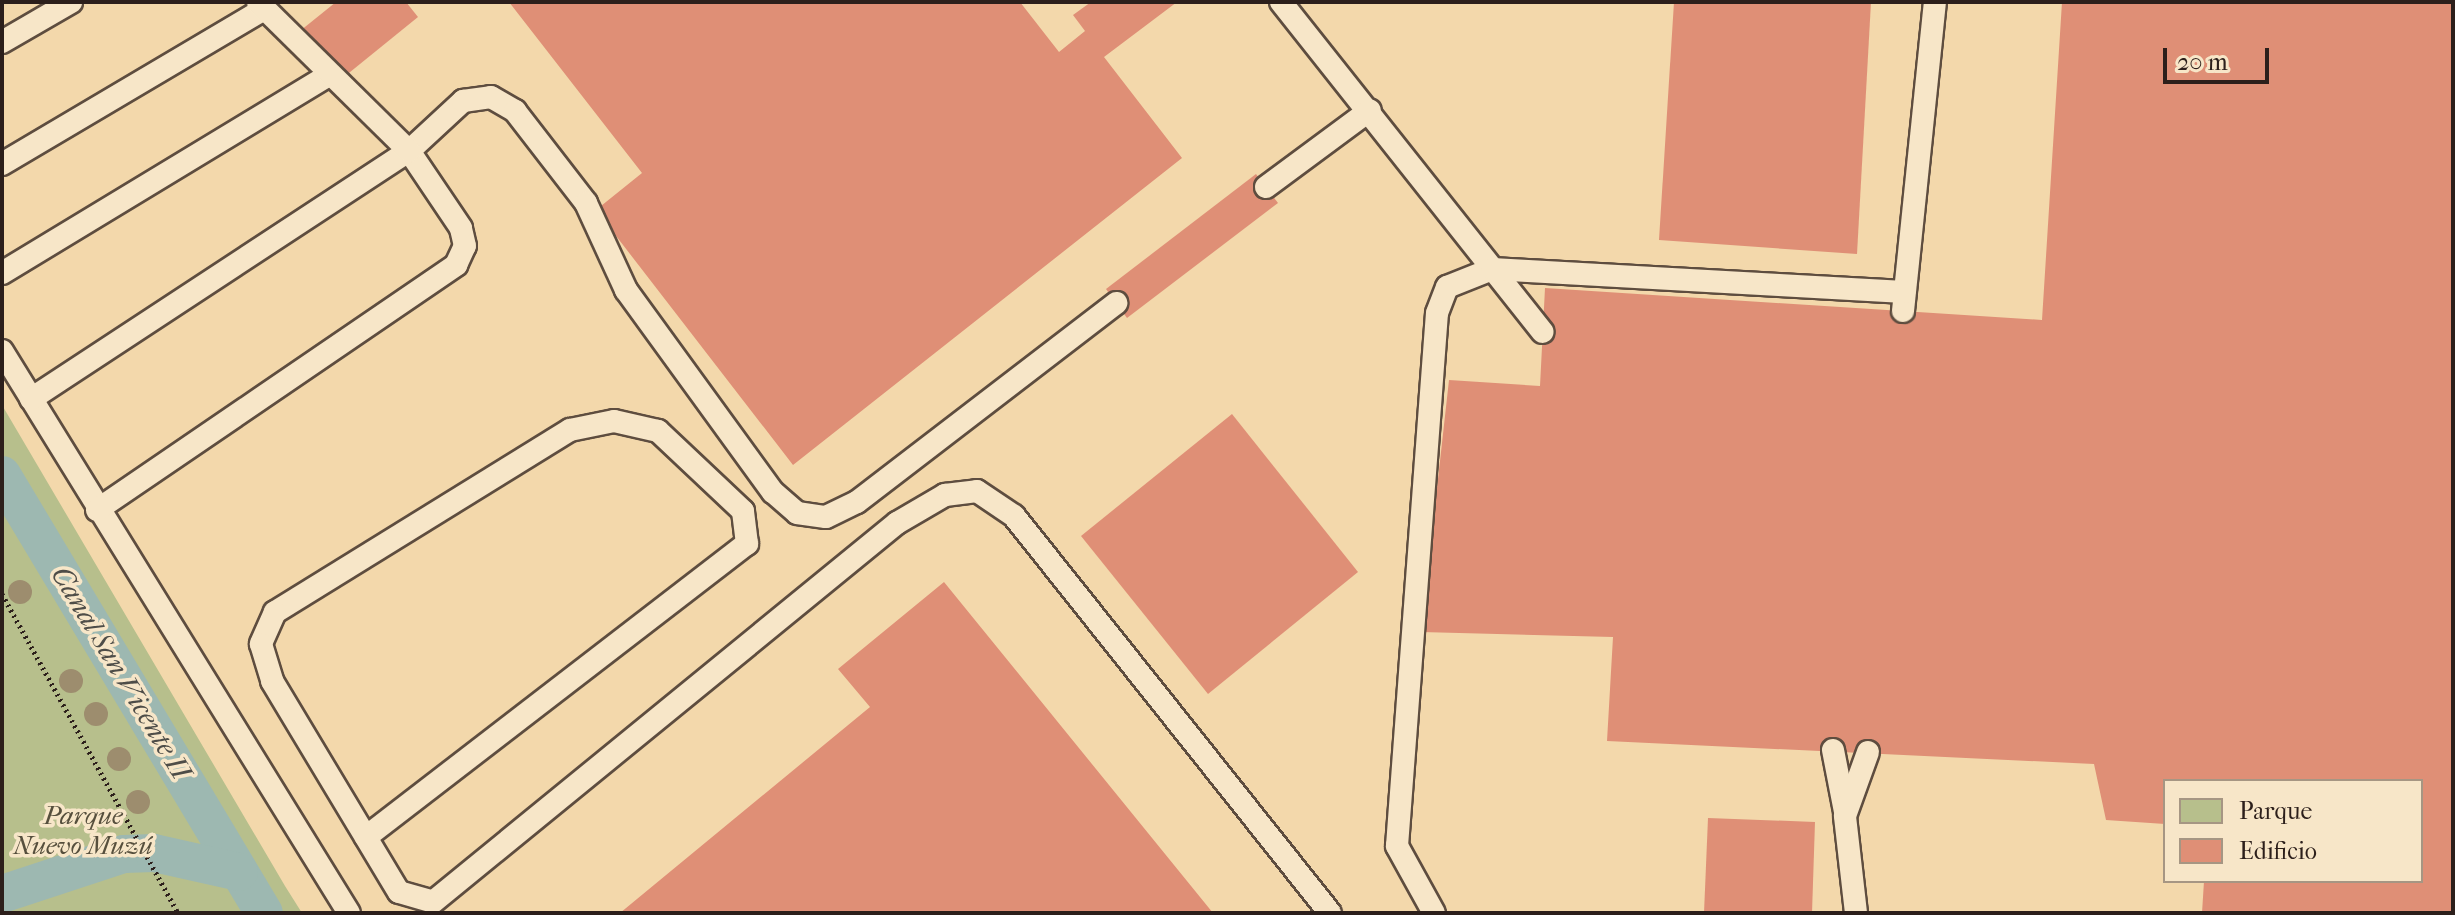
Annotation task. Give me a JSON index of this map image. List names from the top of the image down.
{
  "water": ["Canal San Vicente II"],
  "parks": ["Parque Nuevo Muzú"],
  "legend": ["Parque", "Edificio"],
  "scale_bar": "20 m"
}
